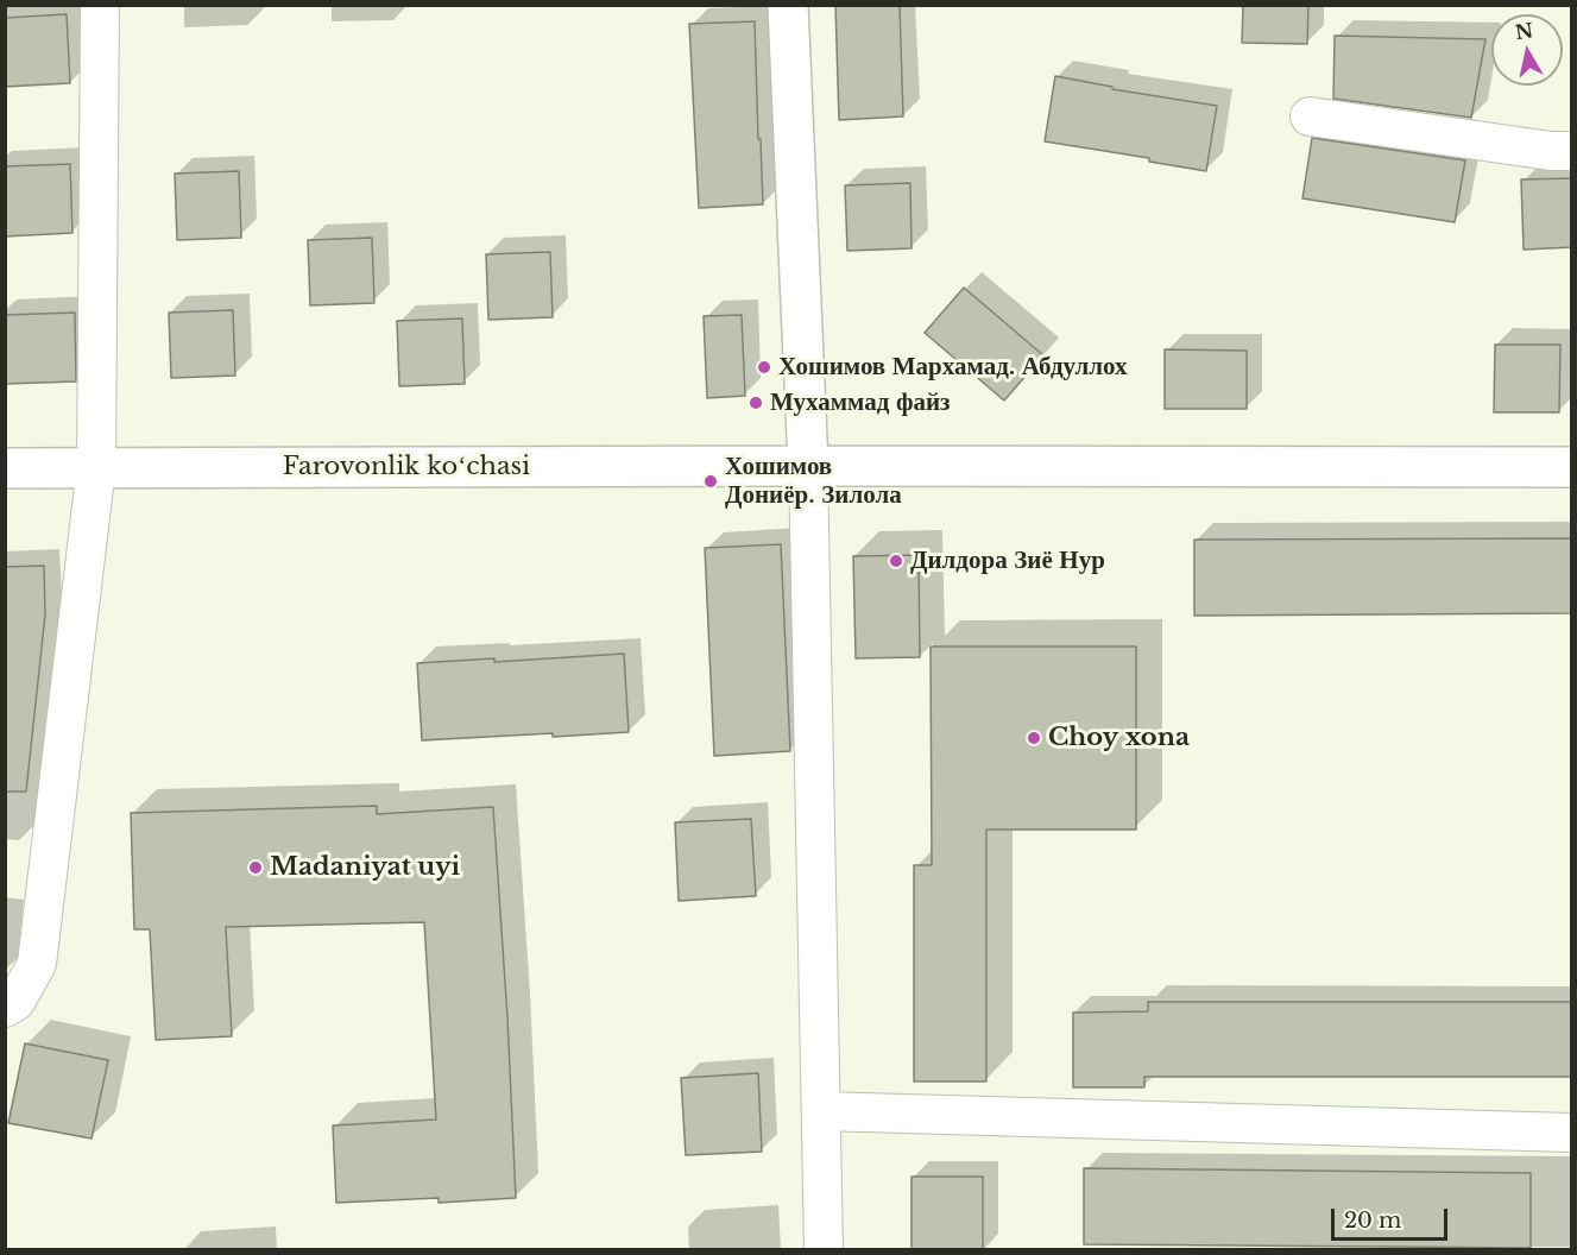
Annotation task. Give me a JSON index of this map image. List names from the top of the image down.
{
  "streets": {
    "street": ["Farovonlik koʻchasi"]
  },
  "places": [
    "Хошимов Мархамад. Абдуллох",
    "Мухаммад файз",
    "Хошимов Дониёр. Зилола",
    "Дилдора Зиё Нур",
    "Choy xona",
    "Madaniyat uyi"
  ],
  "scale_bar": "20 m",
  "north": "top"
}
